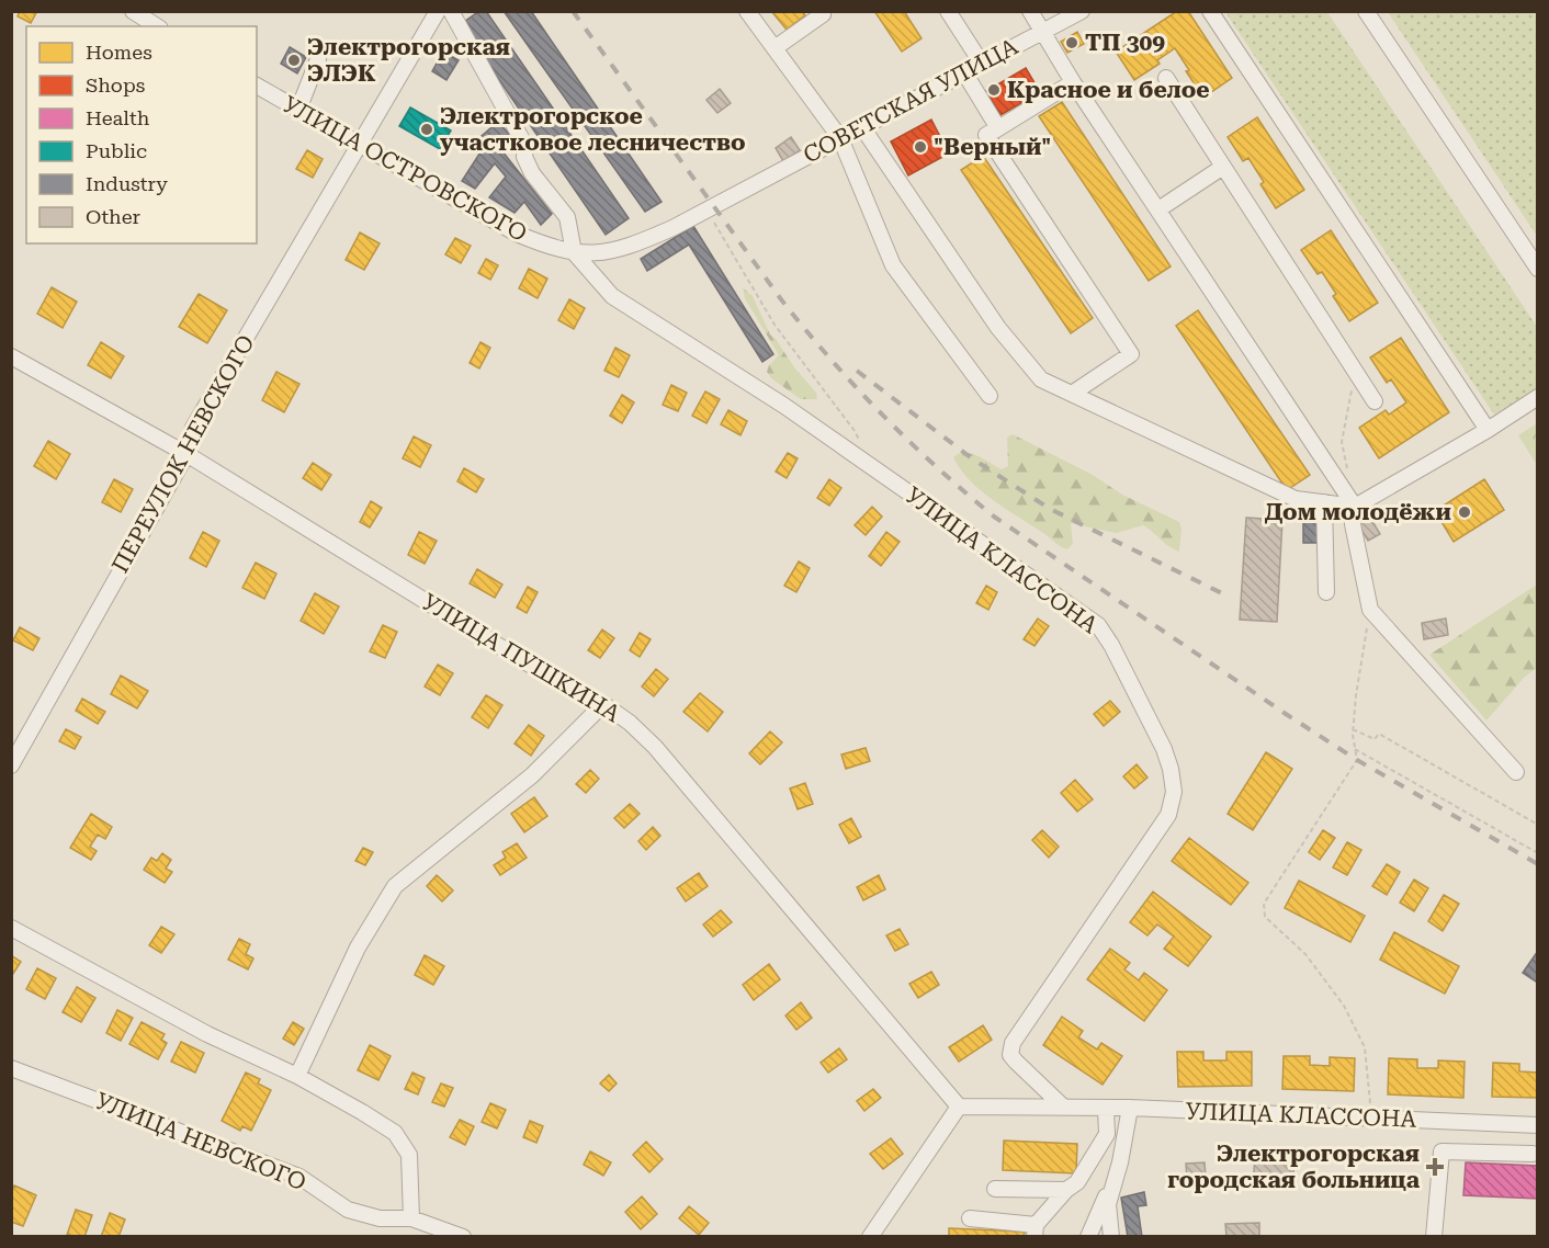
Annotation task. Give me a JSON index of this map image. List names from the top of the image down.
{
  "streets": {
    "street": [
      "СОВЕТСКАЯ УЛИЦА",
      "УЛИЦА ОСТРОВСКОГО",
      "ПЕРЕУЛОК НЕВСКОГО",
      "УЛИЦА КЛАССОНА",
      "УЛИЦА ПУШКИНА",
      "УЛИЦА НЕВСКОГО"
    ]
  },
  "crossings": [
    ["СОВЕТСКАЯ УЛИЦА", "УЛИЦА ОСТРОВСКОГО"],
    ["УЛИЦА ОСТРОВСКОГО", "ПЕРЕУЛОК НЕВСКОГО"],
    ["УЛИЦА ОСТРОВСКОГО", "УЛИЦА КЛАССОНА"],
    ["ПЕРЕУЛОК НЕВСКОГО", "УЛИЦА ПУШКИНА"],
    ["УЛИЦА КЛАССОНА", "УЛИЦА ПУШКИНА"]
  ],
  "places": {
    "other": [
      "ТП 309",
      "Электрогорская ЭЛЭК",
      "Красное и белое",
      "Электрогорское участковое лесничество",
      "\"Верный\"",
      "Дом молодёжи"
    ],
    "health": ["Электрогорская городская больница"]
  },
  "legend": [
    "Homes",
    "Shops",
    "Health",
    "Public",
    "Industry",
    "Other"
  ]
}
